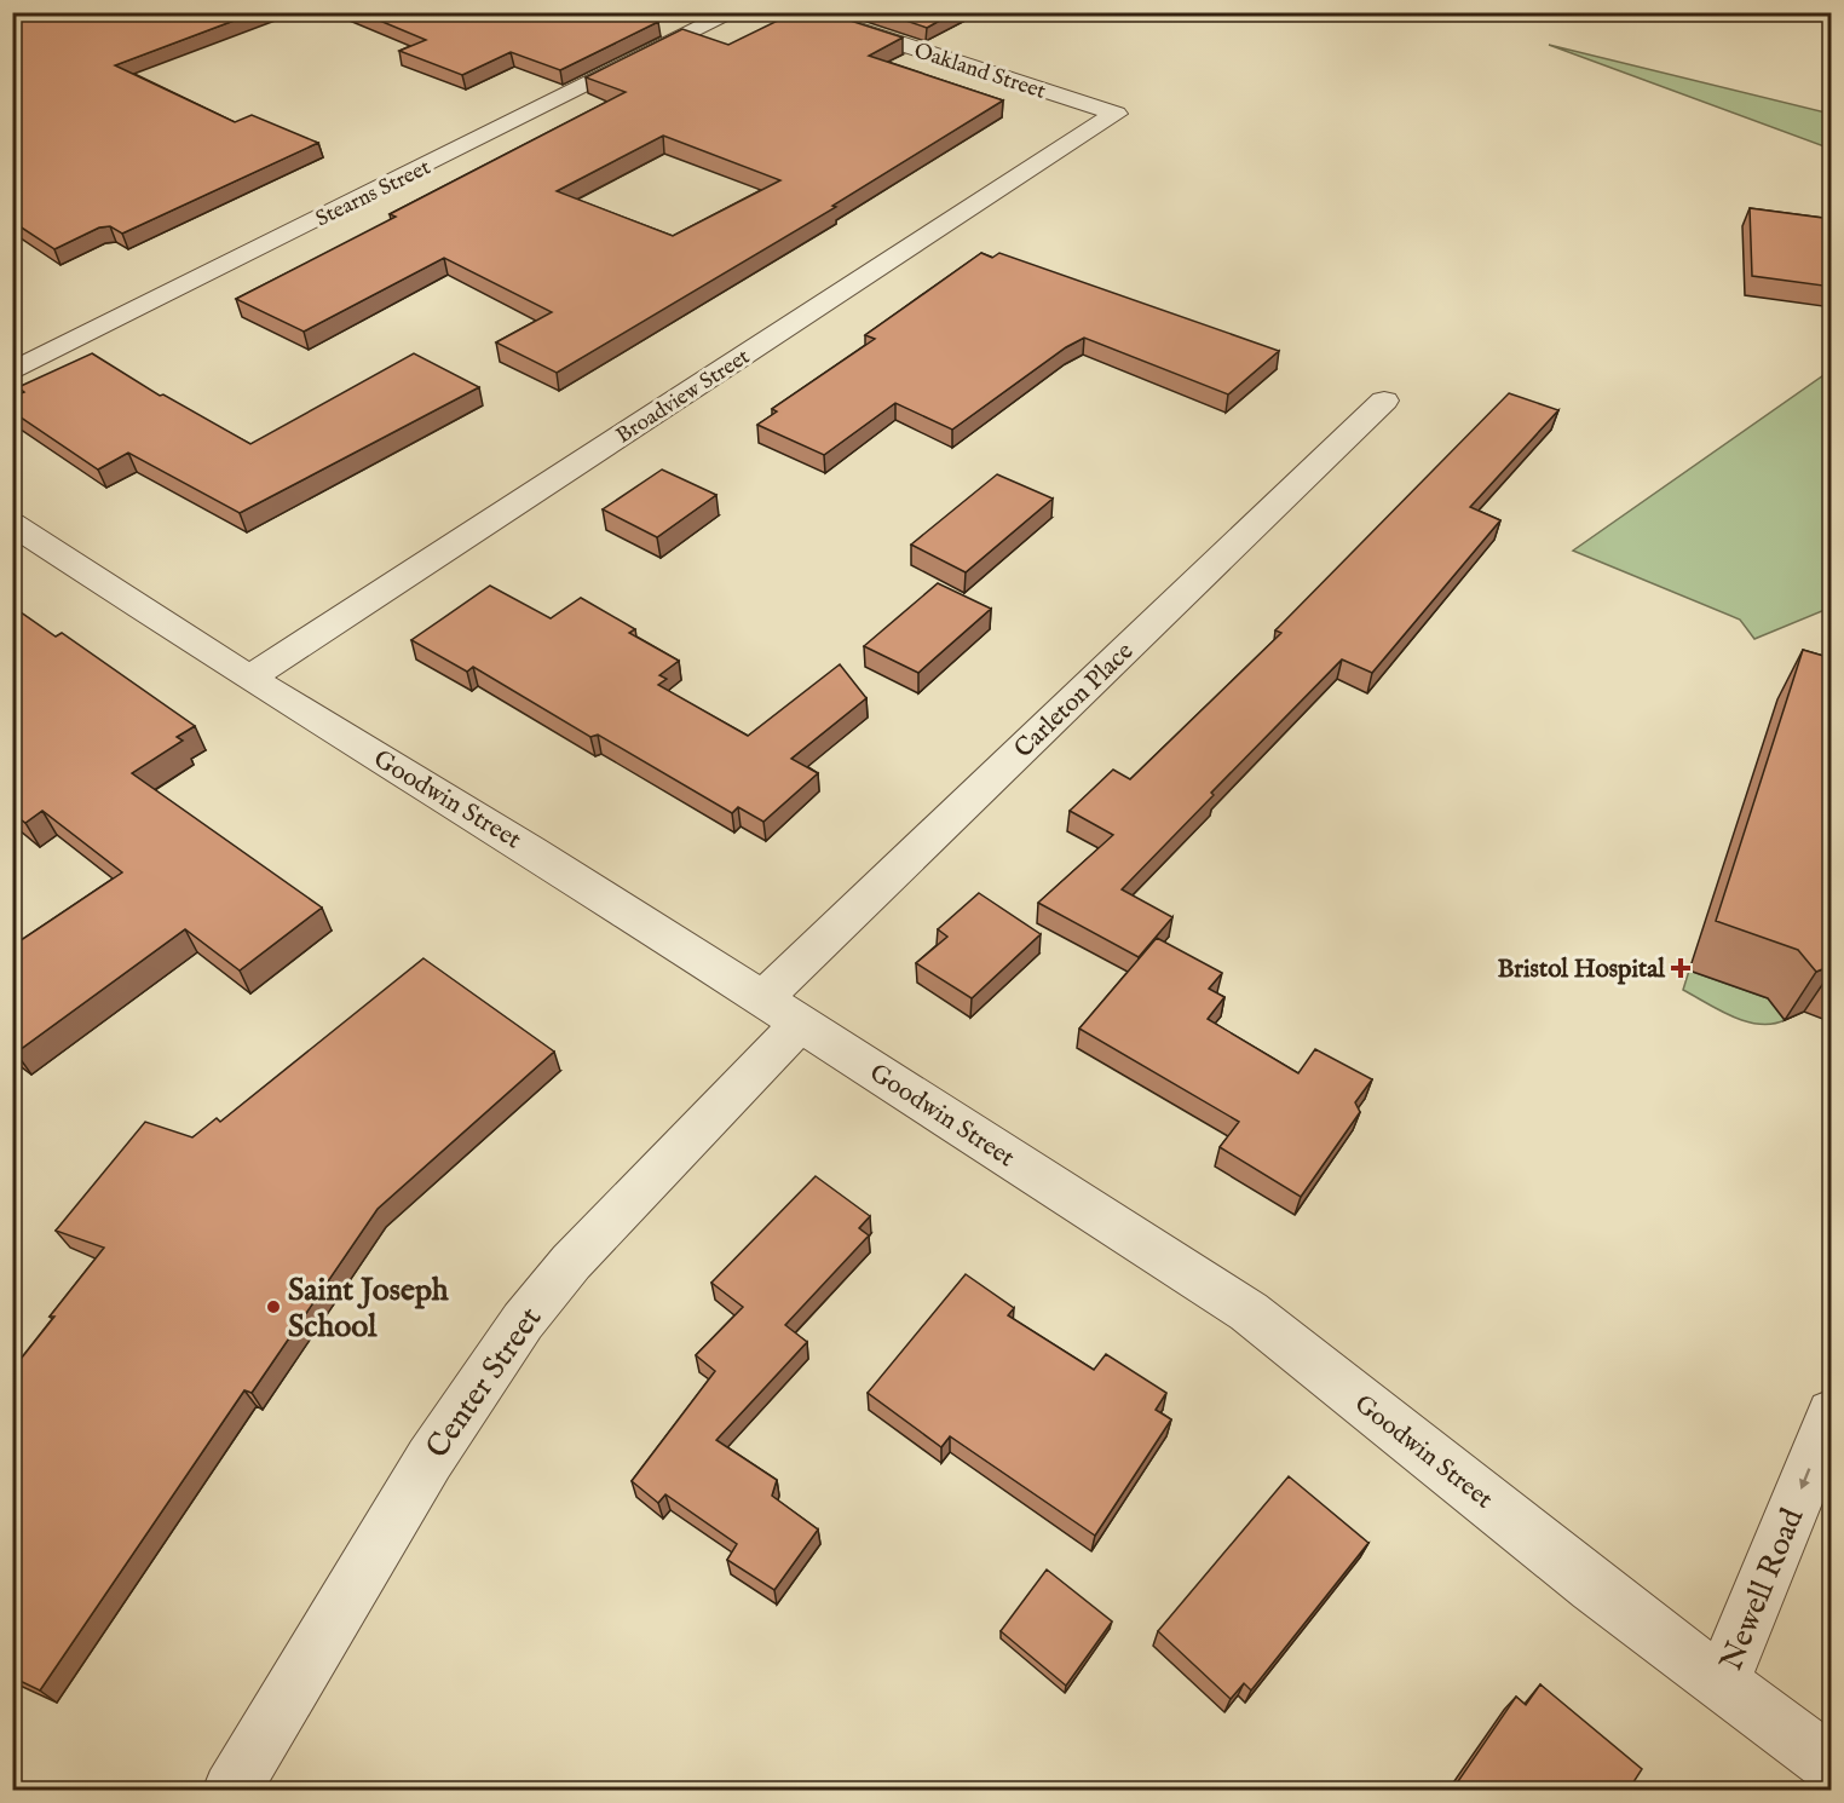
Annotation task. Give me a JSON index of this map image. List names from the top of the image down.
{
  "streets": {
    "street": [
      "Oakland Street",
      "Stearns Street",
      "Broadview Street",
      "Carleton Place",
      "Goodwin Street",
      "Center Street",
      "Newell Road"
    ]
  },
  "crossings": [
    ["Oakland Street", "Broadview Street"],
    ["Broadview Street", "Goodwin Street"],
    ["Carleton Place", "Goodwin Street"],
    ["Carleton Place", "Center Street"],
    ["Goodwin Street", "Center Street"],
    ["Goodwin Street", "Newell Road"]
  ],
  "one_way": ["Newell Road"],
  "places": {
    "health": ["Bristol Hospital"],
    "other": ["Saint Joseph School"]
  }
}
